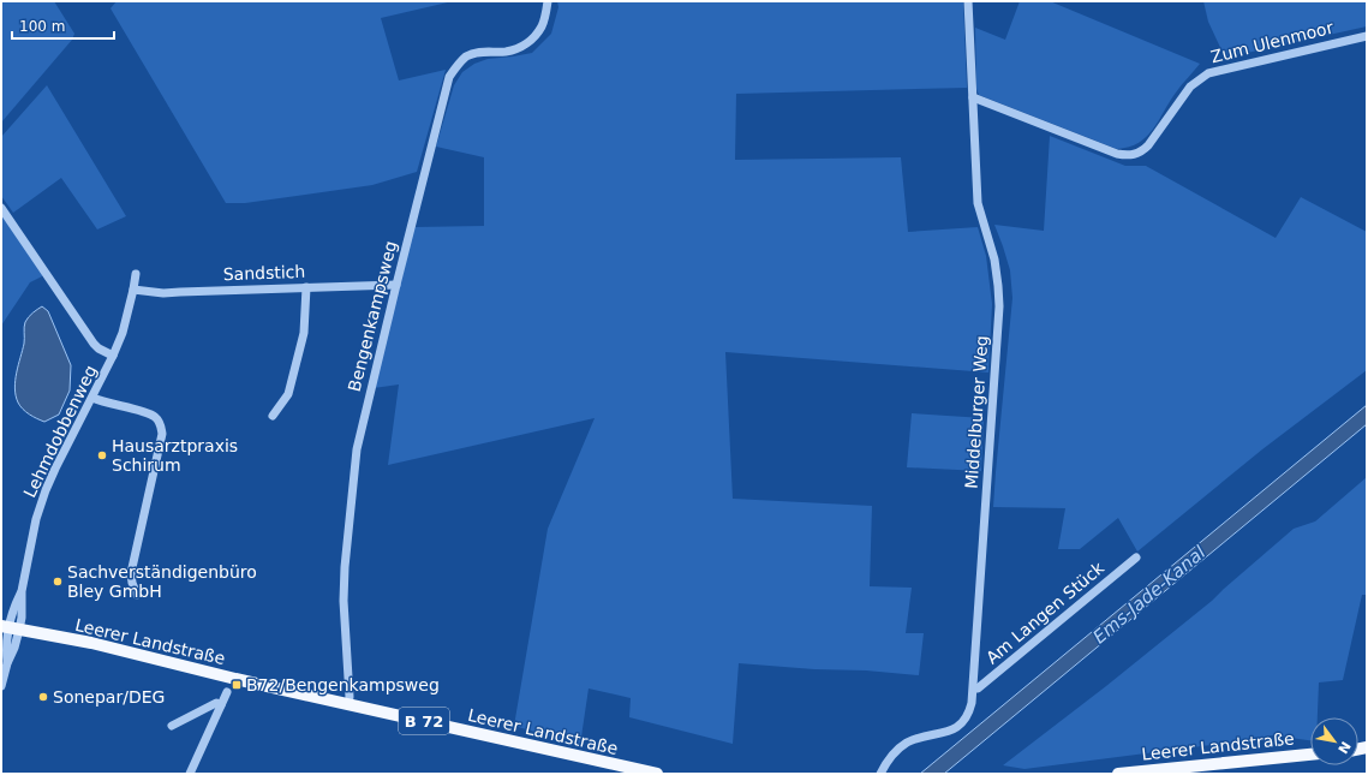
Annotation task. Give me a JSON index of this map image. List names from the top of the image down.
{
  "streets": {
    "main road": ["Leerer Landstraße", "B 72"],
    "street": [
      "Zum Ulenmoor",
      "Sandstich",
      "Bengenkampsweg",
      "Middelburger Weg",
      "Lehmdobbenweg",
      "Am Langen Stück"
    ]
  },
  "crossings": [
    ["Zum Ulenmoor", "Middelburger Weg"],
    ["Sandstich", "Bengenkampsweg"],
    ["Bengenkampsweg", "Leerer Landstraße"],
    ["Middelburger Weg", "Am Langen Stück"],
    ["Lehmdobbenweg", "Leerer Landstraße"]
  ],
  "water": ["Ems-Jade-Kanal"],
  "places": {
    "other": ["Hausarztpraxis Schirum", "Sachverständigenbüro Bley GmbH", "Sonepar/DEG"],
    "transit": ["B72/Bengenkampsweg"]
  },
  "scale_bar": "100 m",
  "north": "bottom right"
}
